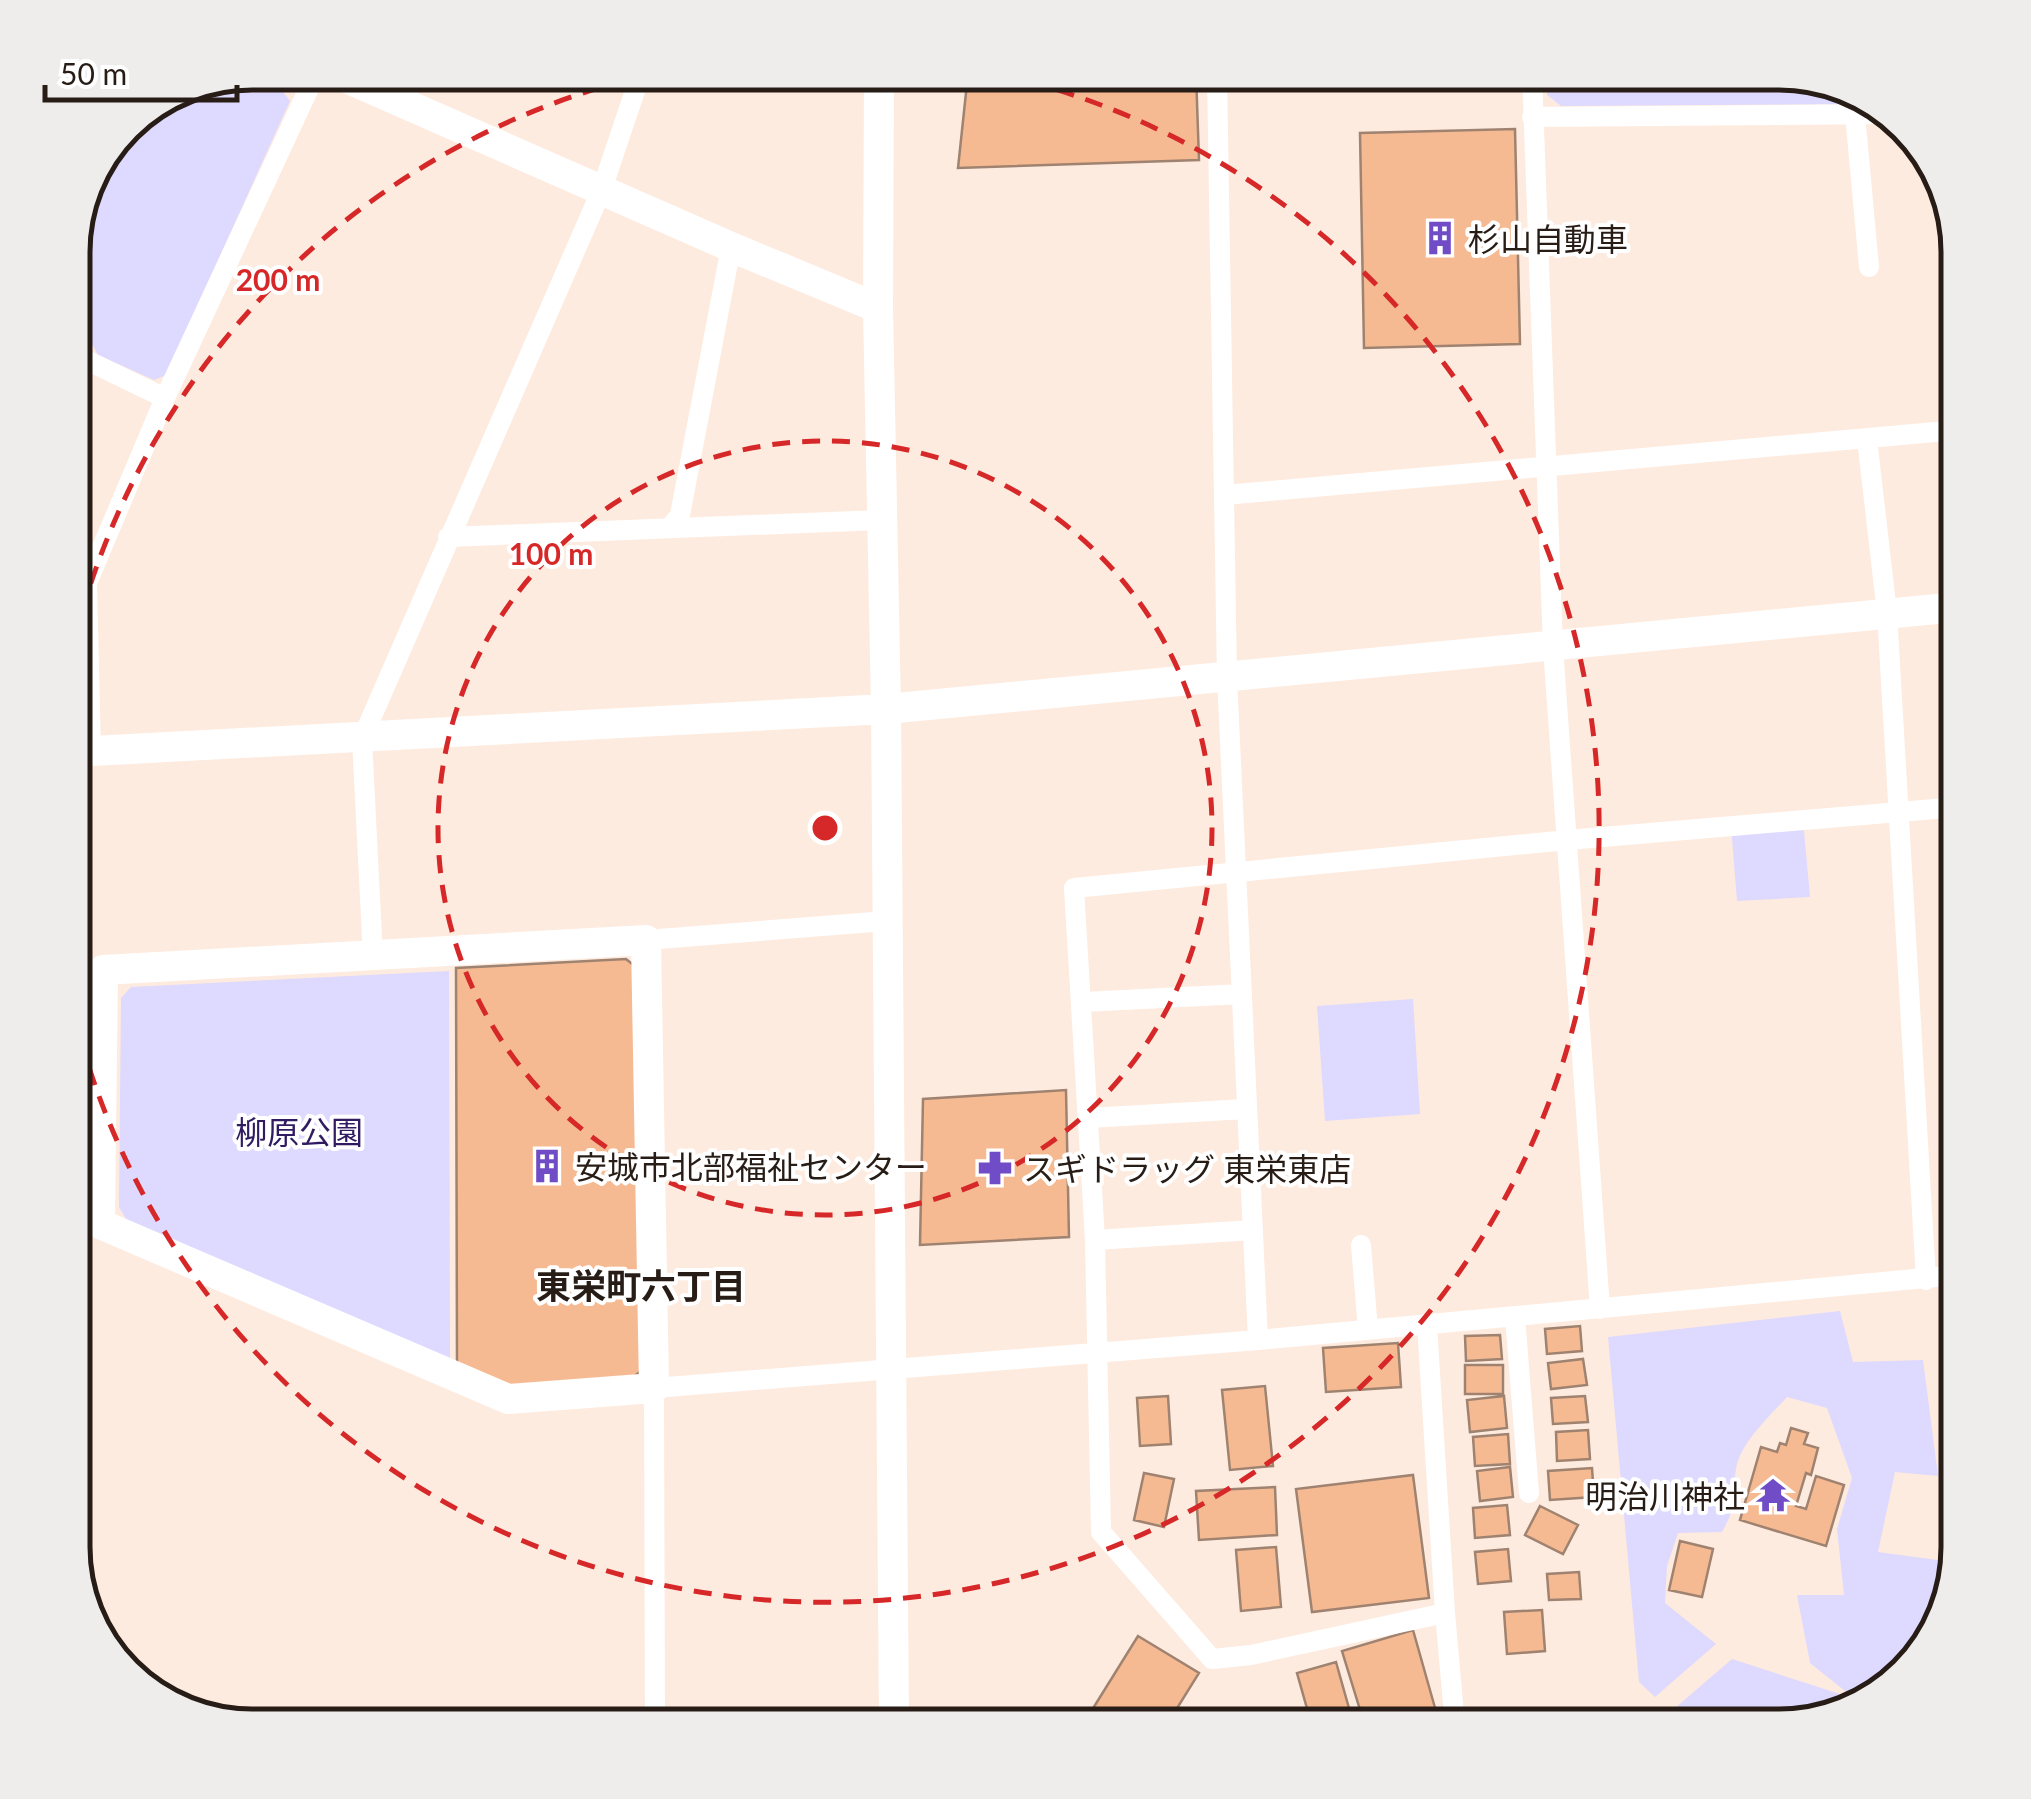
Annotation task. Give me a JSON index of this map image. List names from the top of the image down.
{
  "districts": ["東栄町六丁目"],
  "parks": ["柳原公園"],
  "places": {
    "building": ["杉山自動車", "安城市北部福祉センター"],
    "pharmacy": ["スギドラッグ 東栄東店"],
    "temple": ["明治川神社"]
  },
  "scale_bar": "50 m",
  "rings": ["200 m", "100 m"]
}
